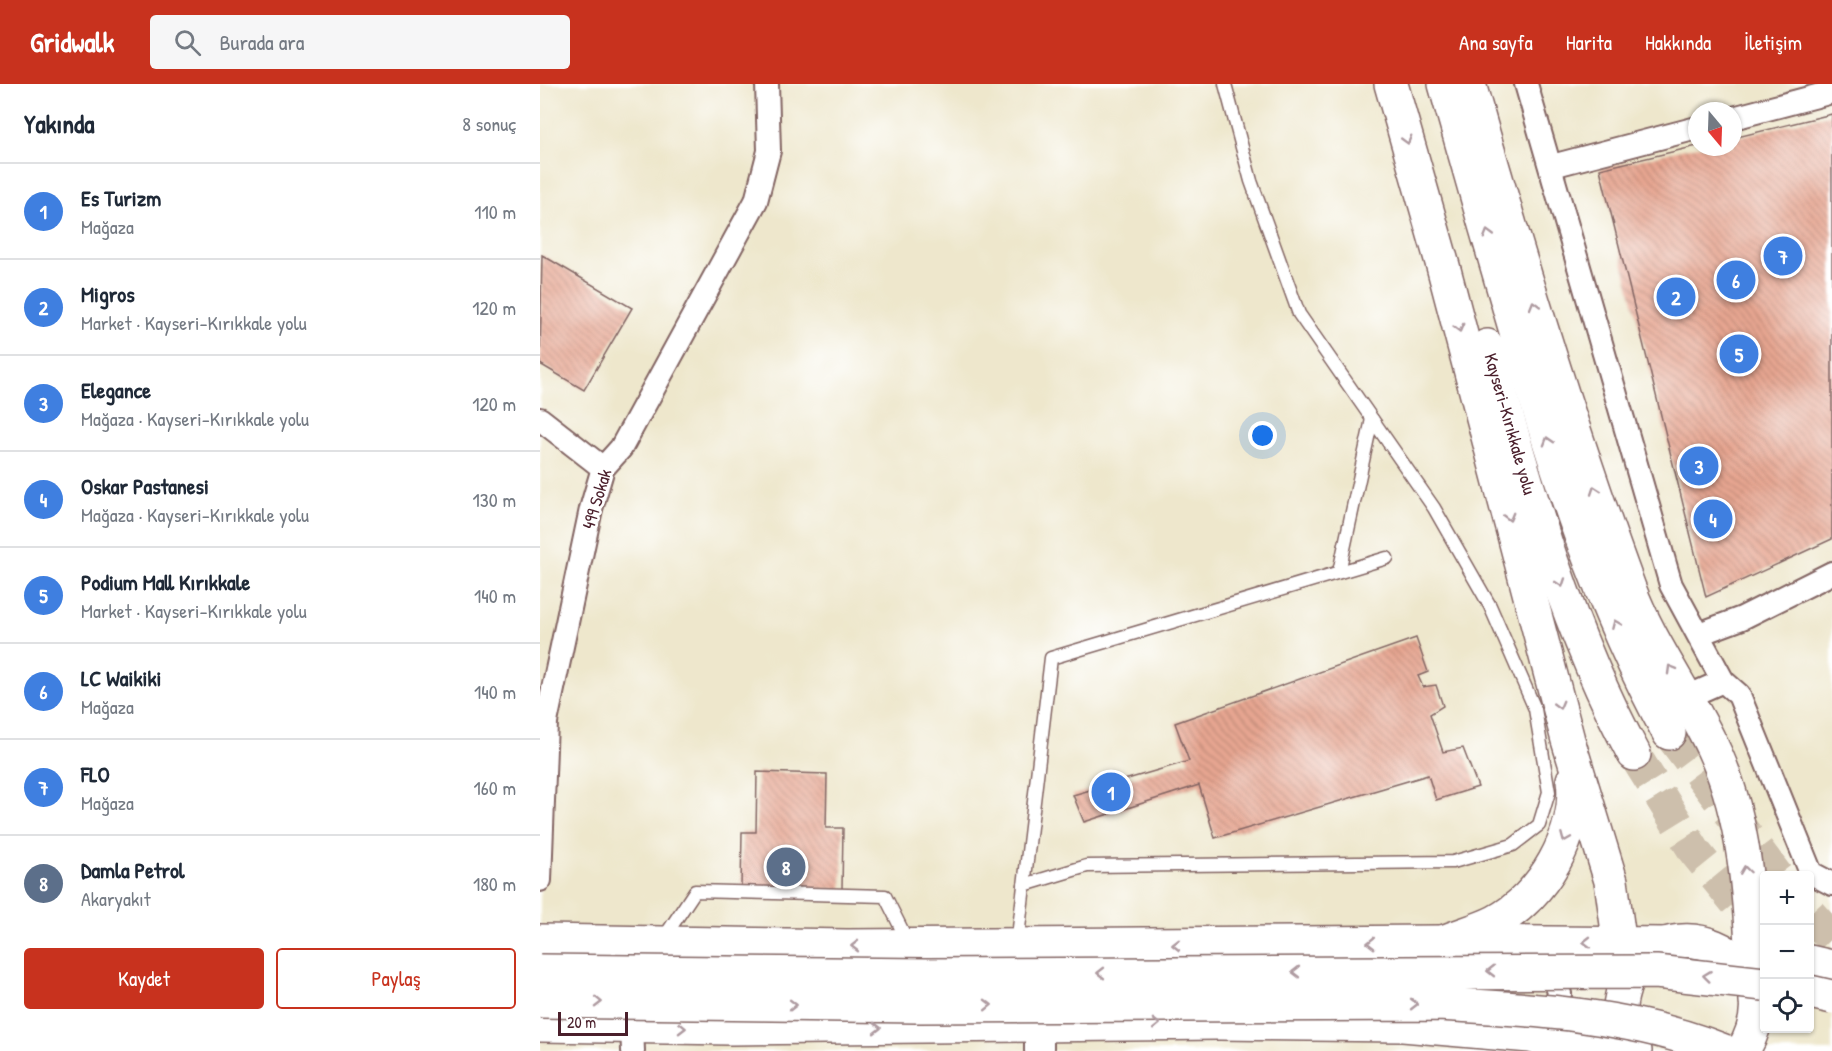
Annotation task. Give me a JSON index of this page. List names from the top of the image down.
{
  "streets": {
    "main road": ["Kayseri-Kırıkkale yolu"],
    "street": ["499 Sokak"]
  },
  "scale_bar": "20 m",
  "north": "bottom",
  "page": {
    "header": "Gridwalk",
    "search": "Burada ara",
    "nav": [
      "Ana sayfa",
      "Harita",
      "Hakkında",
      "İletişim"
    ],
    "heading": ["Yakında", "8 sonuç"],
    "list": [
      {
        "mark": "1",
        "name": "Es Turizm",
        "note": "Mağaza",
        "value": "110 m"
      },
      {
        "mark": "2",
        "name": "Migros",
        "note": "Market · Kayseri-Kırıkkale yolu",
        "value": "120 m"
      },
      {
        "mark": "3",
        "name": "Elegance",
        "note": "Mağaza · Kayseri-Kırıkkale yolu",
        "value": "120 m"
      },
      {
        "mark": "4",
        "name": "Oskar Pastanesi",
        "note": "Mağaza · Kayseri-Kırıkkale yolu",
        "value": "130 m"
      },
      {
        "mark": "5",
        "name": "Podium Mall Kırıkkale",
        "note": "Market · Kayseri-Kırıkkale yolu",
        "value": "140 m"
      },
      {
        "mark": "6",
        "name": "LC Waikiki",
        "note": "Mağaza",
        "value": "140 m"
      },
      {
        "mark": "7",
        "name": "FLO",
        "note": "Mağaza",
        "value": "160 m"
      },
      {
        "mark": "8",
        "name": "Damla Petrol",
        "note": "Akaryakıt",
        "value": "180 m"
      }
    ],
    "pins": [
      "7",
      "6",
      "2",
      "5",
      "3",
      "4",
      "1",
      "8"
    ],
    "map_buttons": ["+", "−"],
    "buttons": ["Kaydet", "Paylaş"],
    "scale": "20 m"
  }
}
